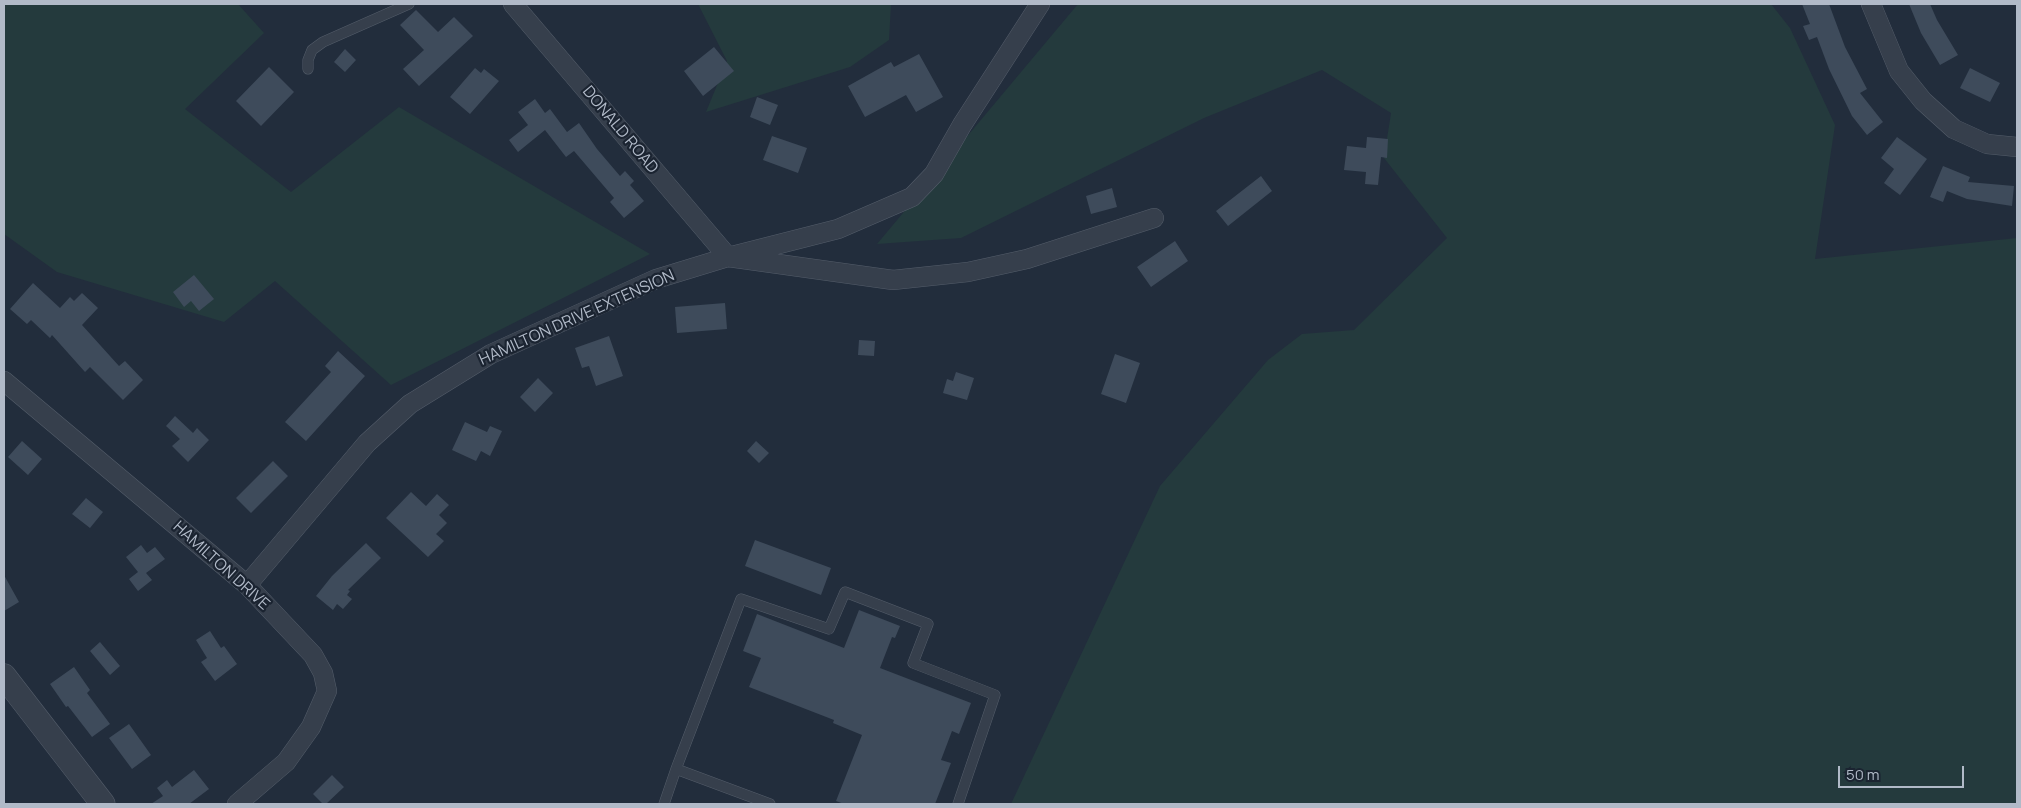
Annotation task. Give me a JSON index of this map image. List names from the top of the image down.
{
  "streets": {
    "street": ["DONALD ROAD", "HAMILTON DRIVE EXTENSION", "HAMILTON DRIVE"]
  },
  "crossings": [
    ["DONALD ROAD", "HAMILTON DRIVE EXTENSION"],
    ["HAMILTON DRIVE EXTENSION", "HAMILTON DRIVE"]
  ],
  "scale_bar": "50 m"
}
